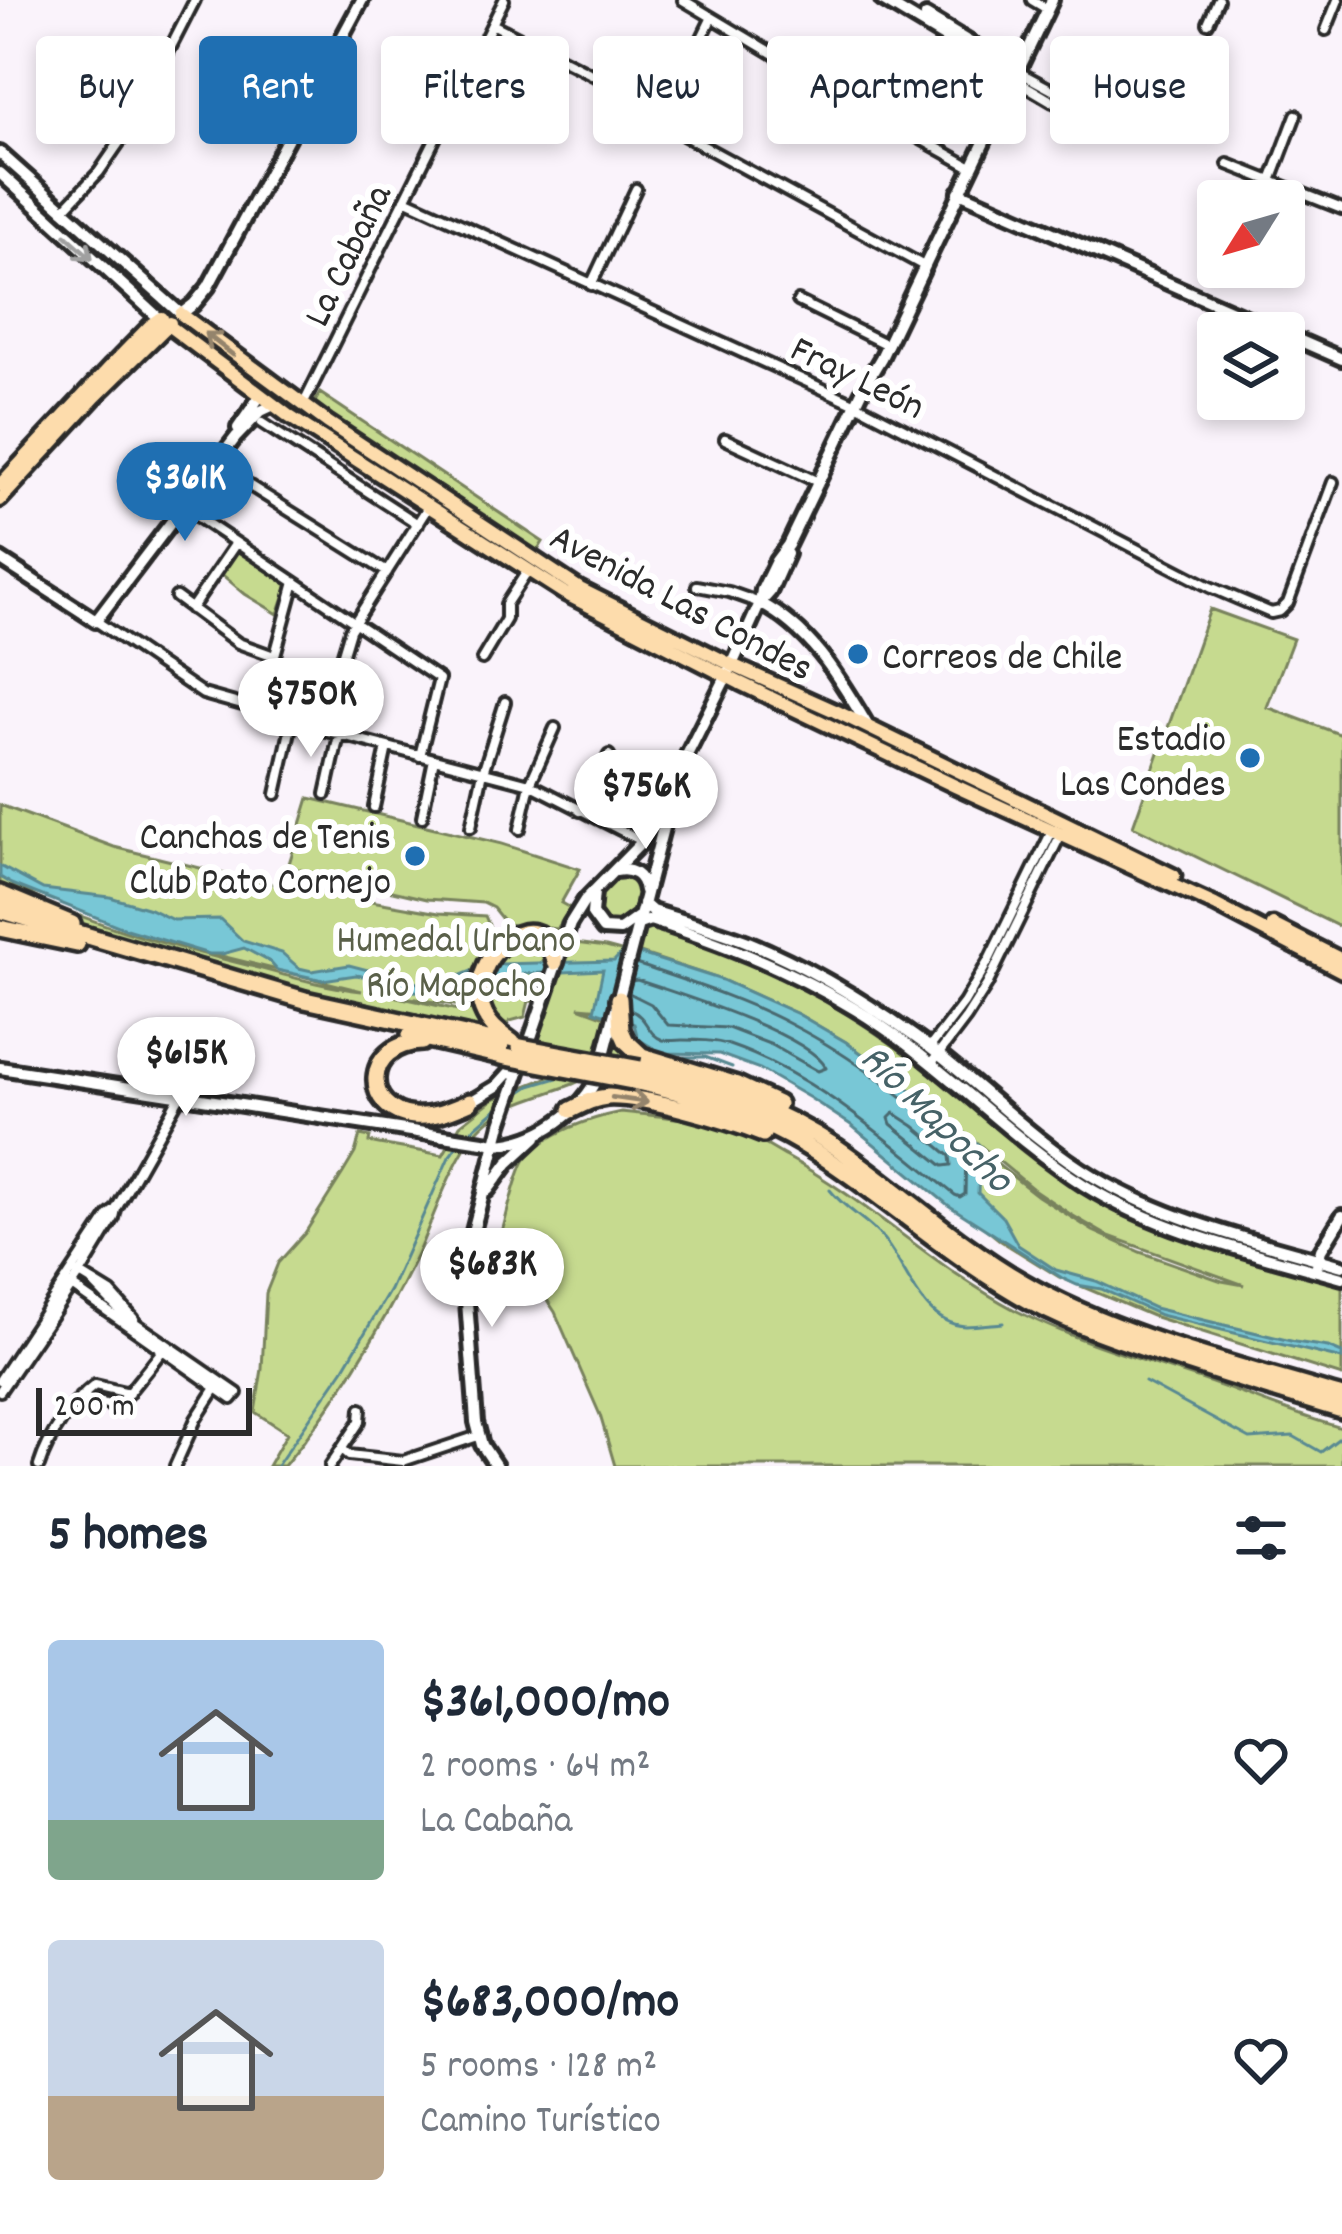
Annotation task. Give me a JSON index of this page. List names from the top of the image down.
{
  "streets": {
    "main road": ["Avenida Las Condes"],
    "street": ["La Cabaña", "Fray León"]
  },
  "crossings": [
    ["La Cabaña", "Fray León"],
    ["La Cabaña", "Avenida Las Condes"]
  ],
  "water": ["Río Mapocho"],
  "parks": ["Humedal Urbano Río Mapocho"],
  "places": ["Correos de Chile", "Estadio Las Condes", "Canchas de Tenis Club Pato Cornejo"],
  "scale_bar": "200 m",
  "north": "bottom left",
  "page": {
    "chip": [
      "Buy",
      "Rent",
      "Filters",
      "New",
      "Apartment",
      "House"
    ],
    "price": [
      "$361K",
      "$750K",
      "$756K",
      "$615K",
      "$683K"
    ],
    "scale": "200 m",
    "heading": "5 homes",
    "list": [
      {
        "name": "$361,000/mo",
        "note": "2 rooms · 64 m² · La Cabaña"
      },
      {
        "name": "$683,000/mo",
        "note": "5 rooms · 128 m² · Camino Turístico"
      }
    ]
  }
}
